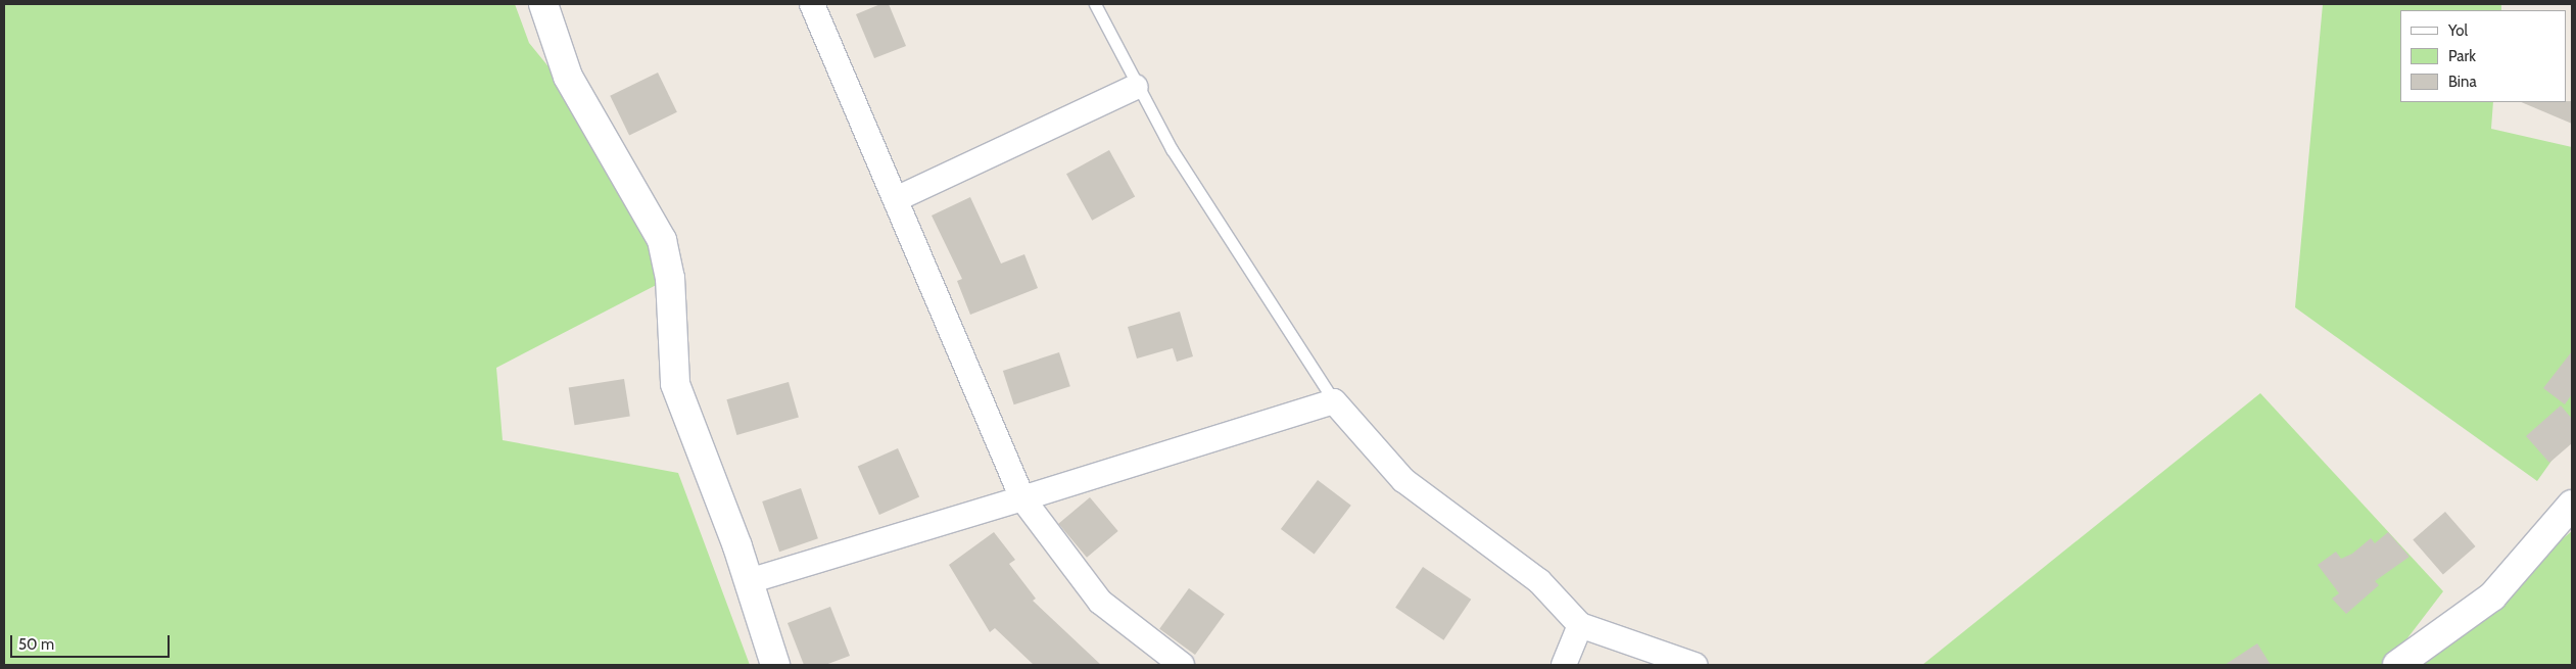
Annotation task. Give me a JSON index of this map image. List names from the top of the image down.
{
  "legend": ["Yol", "Park", "Bina"],
  "scale_bar": "50 m"
}
